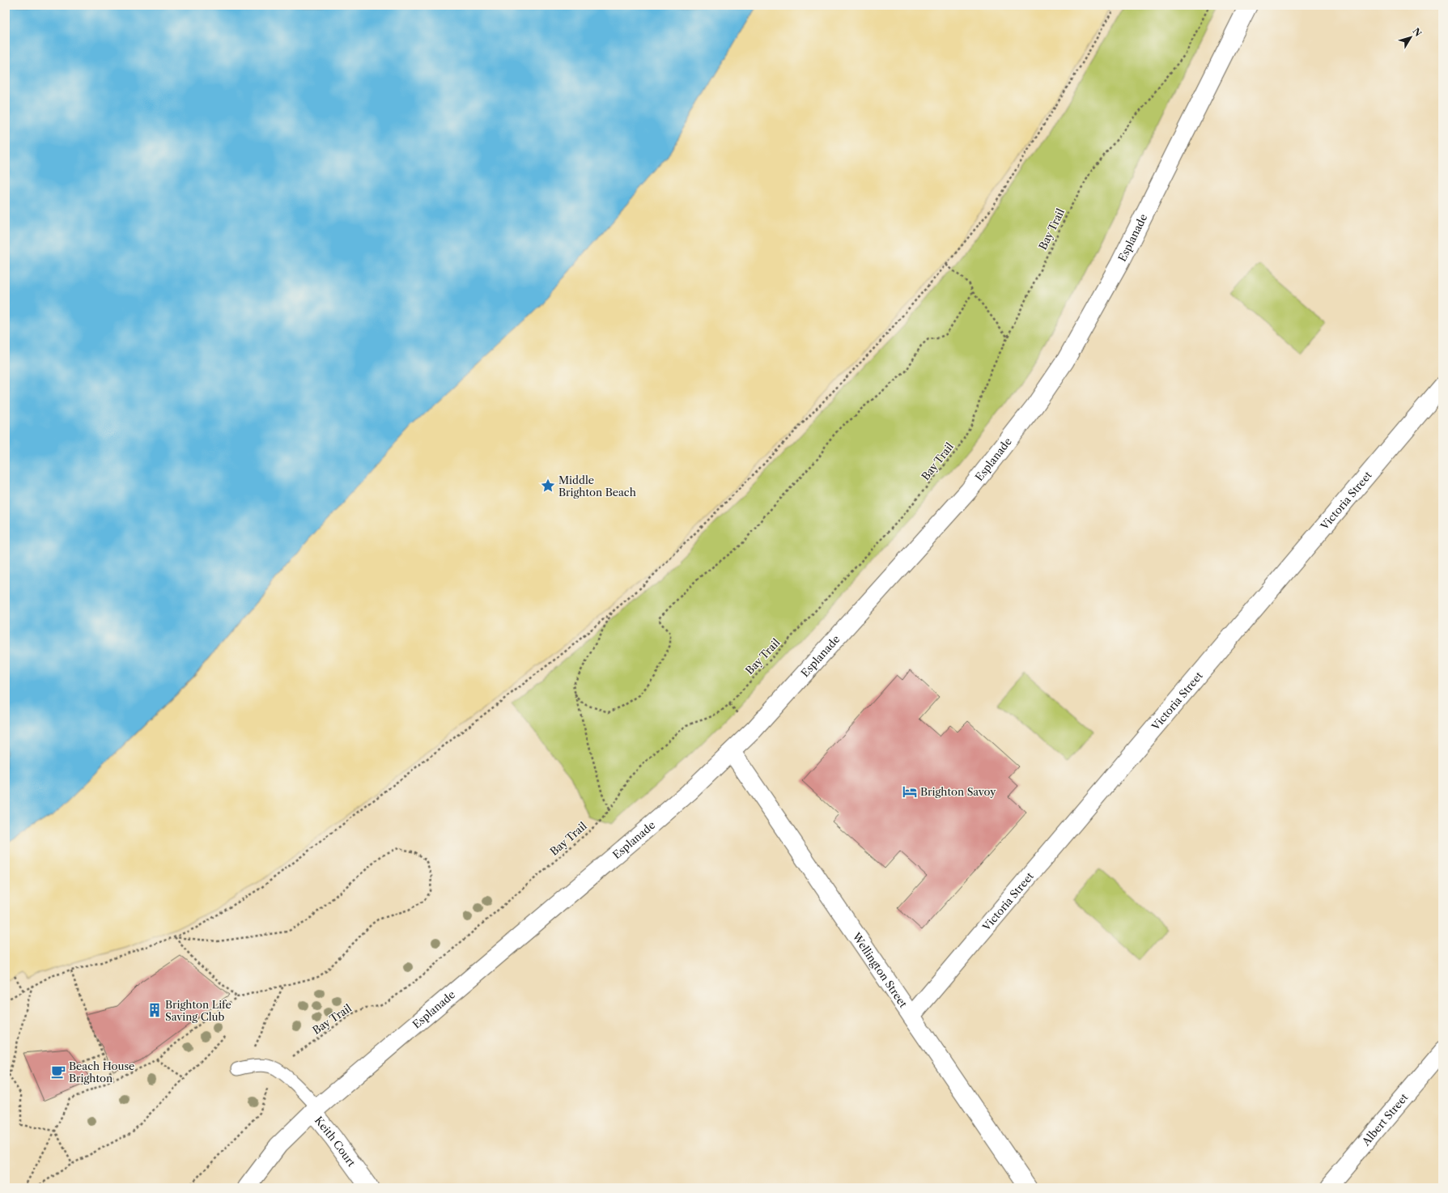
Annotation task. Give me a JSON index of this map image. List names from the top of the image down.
{
  "streets": {
    "street": [
      "Esplanade",
      "Victoria Street",
      "Wellington Street",
      "Albert Street",
      "Keith Court"
    ],
    "path": ["Bay Trail"]
  },
  "crossings": [
    ["Esplanade", "Wellington Street"],
    ["Esplanade", "Keith Court"],
    ["Victoria Street", "Wellington Street"]
  ],
  "places": {
    "place": ["Middle Brighton Beach"],
    "hotel": ["Brighton Savoy"],
    "building": ["Brighton Life Saving Club"],
    "cafe": ["Beach House Brighton"]
  },
  "north": "top right"
}
